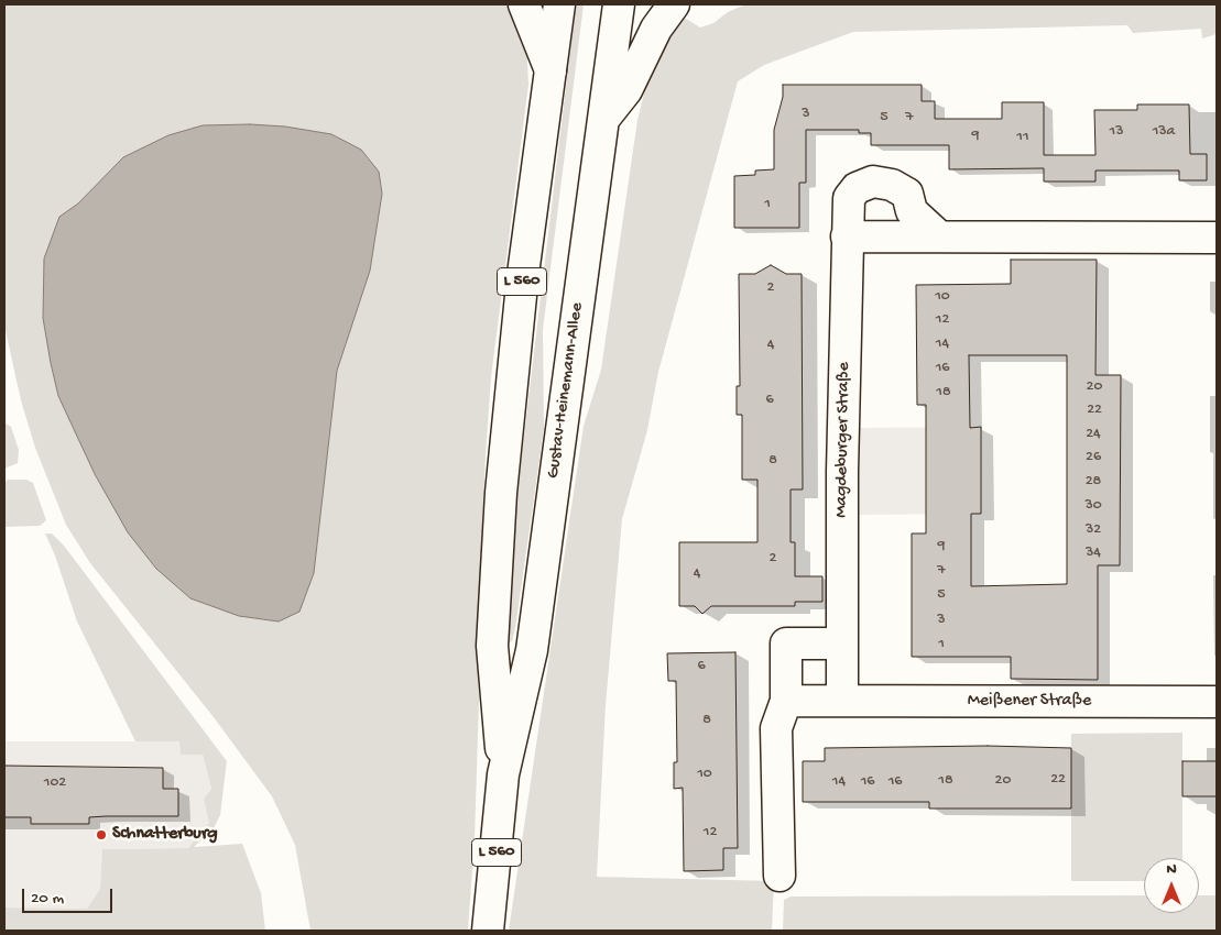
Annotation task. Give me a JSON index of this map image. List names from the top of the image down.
{
  "streets": {
    "main road": [
      "L 560",
      "Gustav-Heinemann-Allee",
      "Magdeburger Straße",
      "Meißener Straße"
    ]
  },
  "places": ["Schnatterburg"],
  "house_numbers": [
    "3",
    "5",
    "7",
    "13",
    "13a",
    "9",
    "11",
    "1",
    "2",
    "10",
    "12",
    "14",
    "4",
    "16",
    "20",
    "18",
    "6",
    "22",
    "24",
    "26",
    "8",
    "28",
    "30",
    "32",
    "9",
    "34",
    "2",
    "7",
    "4",
    "5",
    "3",
    "1",
    "6",
    "8",
    "10",
    "22",
    "18",
    "20",
    "14",
    "16",
    "16",
    "102",
    "12"
  ],
  "scale_bar": "20 m",
  "north": "top"
}
